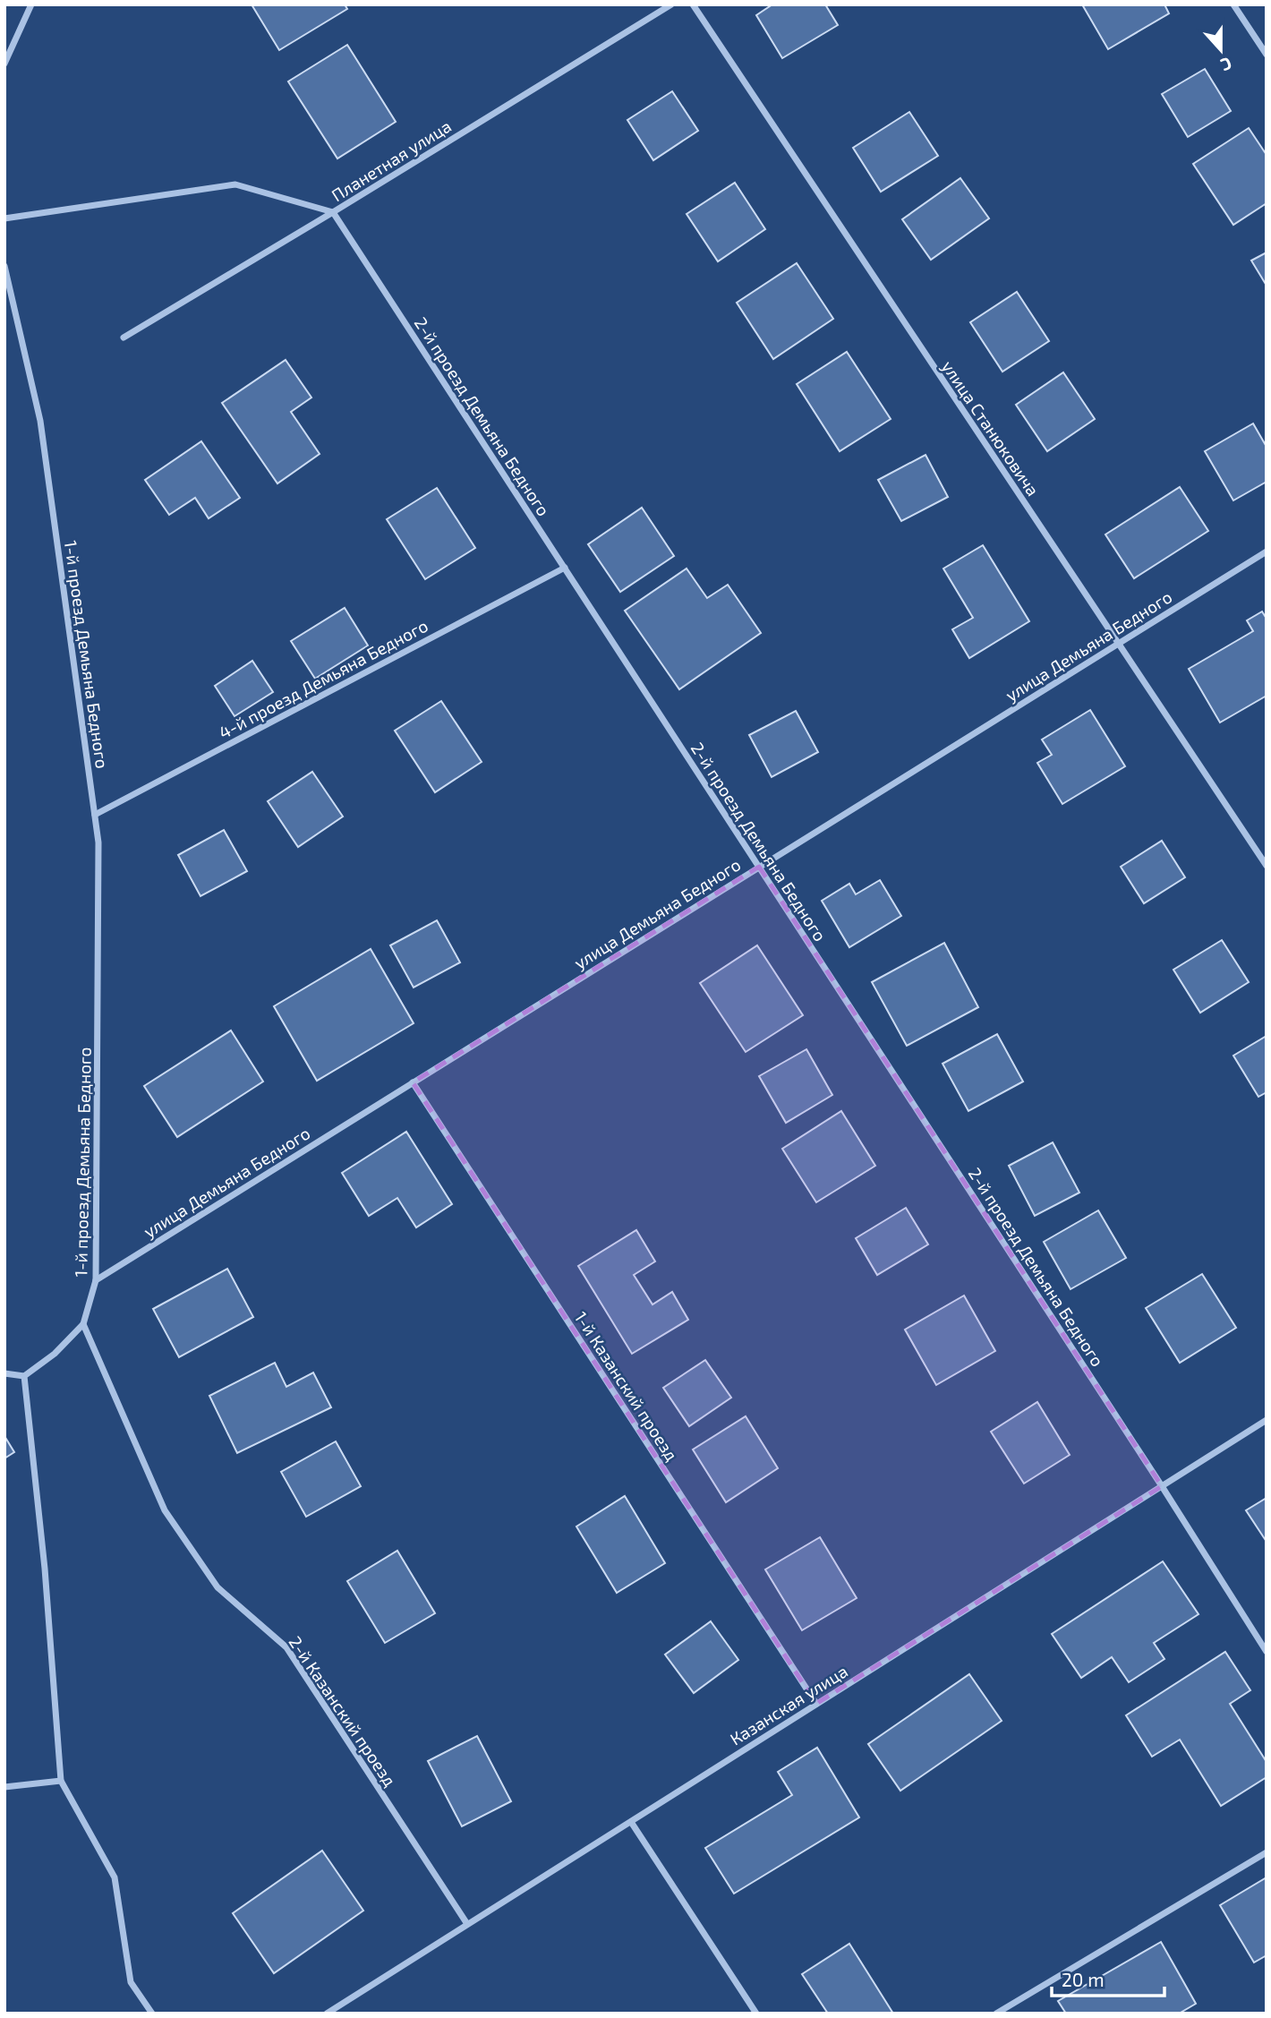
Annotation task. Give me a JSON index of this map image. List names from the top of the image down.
{
  "streets": {
    "street": [
      "Планетная улица",
      "2-й проезд Демьяна Бедного",
      "улица Станюковича",
      "улица Демьяна Бедного",
      "1-й проезд Демьяна Бедного",
      "4-й проезд Демьяна Бедного",
      "1-й Казанский проезд",
      "Казанская улица",
      "2-й Казанский проезд"
    ]
  },
  "crossings": [
    ["Планетная улица", "2-й проезд Демьяна Бедного"],
    ["2-й проезд Демьяна Бедного", "улица Демьяна Бедного"],
    ["2-й проезд Демьяна Бедного", "4-й проезд Демьяна Бедного"],
    ["2-й проезд Демьяна Бедного", "Казанская улица"],
    ["улица Станюковича", "улица Демьяна Бедного"],
    ["улица Демьяна Бедного", "1-й проезд Демьяна Бедного"],
    ["улица Демьяна Бедного", "1-й Казанский проезд"],
    ["1-й проезд Демьяна Бедного", "4-й проезд Демьяна Бедного"],
    ["1-й проезд Демьяна Бедного", "2-й Казанский проезд"],
    ["1-й Казанский проезд", "Казанская улица"],
    ["Казанская улица", "2-й Казанский проезд"]
  ],
  "scale_bar": "20 m",
  "north": "bottom"
}
